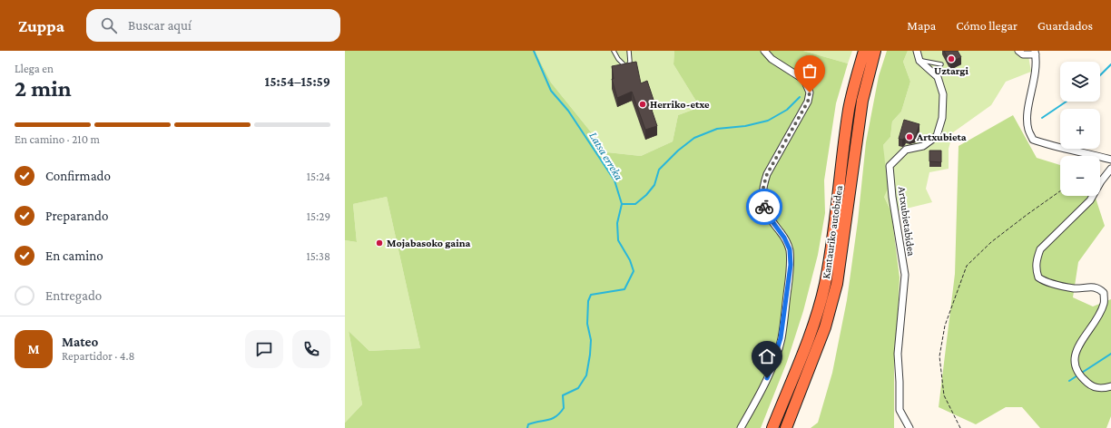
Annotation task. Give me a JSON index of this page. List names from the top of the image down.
{
  "streets": {
    "highway": ["Kantauriko autobidea"],
    "street": ["Artxubietabidea"]
  },
  "water": ["Latsa erreka"],
  "places": [
    "Uztargi",
    "Herriko-etxe",
    "Artxubieta",
    "Mojabasoko gaina"
  ],
  "page": {
    "header": "Zuppa",
    "search": "Buscar aquí",
    "nav": ["Mapa", "Cómo llegar", "Guardados"],
    "heading": ["2 min", "Llega en", "15:54–15:59"],
    "panel": ["Mateo", "Repartidor · 4.8"],
    "map_buttons": ["+", "−"],
    "bar": "En camino · 210 m",
    "list": [
      ["Confirmado", "15:24"],
      ["Preparando", "15:29"],
      ["En camino", "15:38"],
      "Entregado"
    ],
    "round": "M"
  }
}
